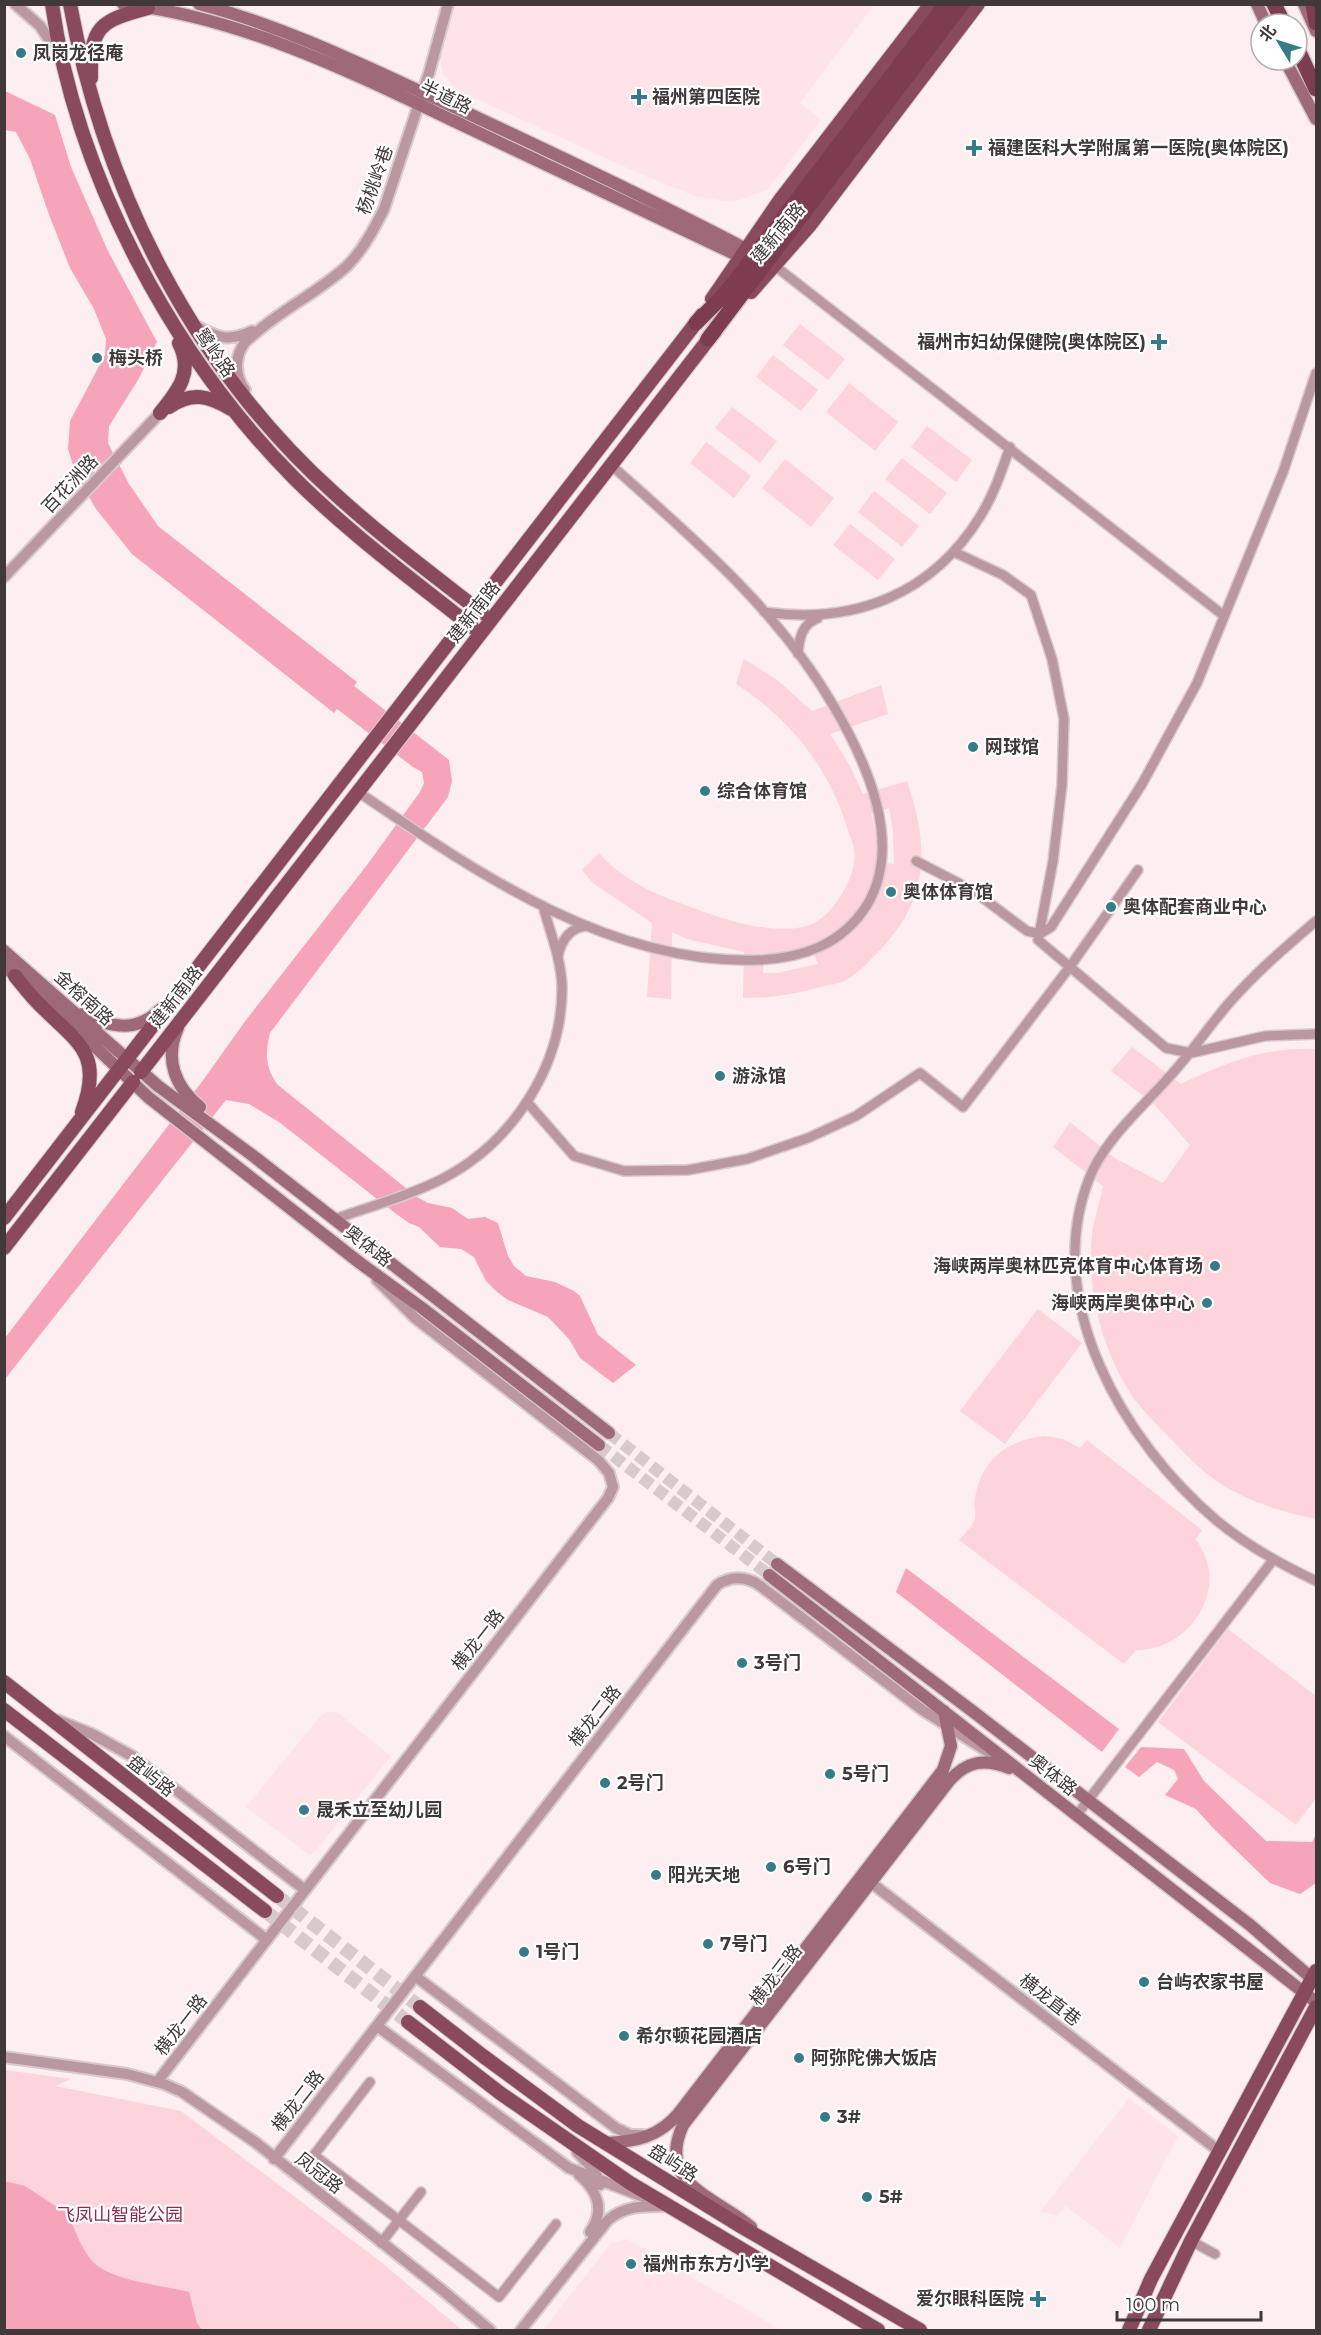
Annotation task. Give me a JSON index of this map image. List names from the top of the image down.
{
  "streets": {
    "main road": [
      "半道路",
      "建新南路",
      "鹭岭路",
      "金榕南路",
      "奥体路",
      "盘屿路",
      "横龙三路"
    ],
    "street": [
      "杨桃岭巷",
      "百花洲路",
      "横龙一路",
      "横龙二路",
      "横龙直巷",
      "凤冠路"
    ]
  },
  "crossings": [
    ["半道路", "杨桃岭巷"],
    ["半道路", "建新南路"],
    ["建新南路", "鹭岭路"],
    ["建新南路", "金榕南路"],
    ["建新南路", "奥体路"],
    ["金榕南路", "奥体路"],
    ["奥体路", "横龙一路"],
    ["奥体路", "横龙二路"],
    ["奥体路", "横龙三路"],
    ["横龙一路", "凤冠路"],
    ["横龙二路", "横龙三路"],
    ["横龙二路", "凤冠路"],
    ["盘屿路", "横龙三路"],
    ["横龙三路", "横龙直巷"]
  ],
  "parks": ["飞凤山智能公园"],
  "places": {
    "other": [
      "凤岗龙径庵",
      "梅头桥",
      "网球馆",
      "综合体育馆",
      "奥体体育馆",
      "奥体配套商业中心",
      "游泳馆",
      "海峡两岸奥林匹克体育中心体育场",
      "海峡两岸奥体中心",
      "3号门",
      "5号门",
      "2号门",
      "晟禾立至幼儿园",
      "6号门",
      "阳光天地",
      "7号门",
      "1号门",
      "台屿农家书屋",
      "希尔顿花园酒店",
      "阿弥陀佛大饭店",
      "3#",
      "5#",
      "福州市东方小学"
    ],
    "health": [
      "福州第四医院",
      "福建医科大学附属第一医院(奥体院区)",
      "福州市妇幼保健院(奥体院区)",
      "爱尔眼科医院"
    ]
  },
  "scale_bar": "100 m",
  "north": "top left"
}
